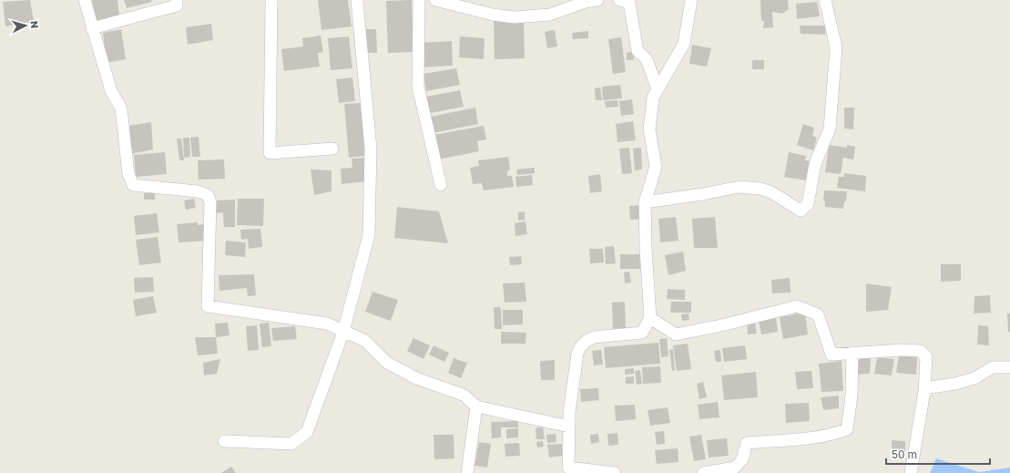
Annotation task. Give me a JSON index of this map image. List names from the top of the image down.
{
  "scale_bar": "50 m",
  "north": "right"
}
